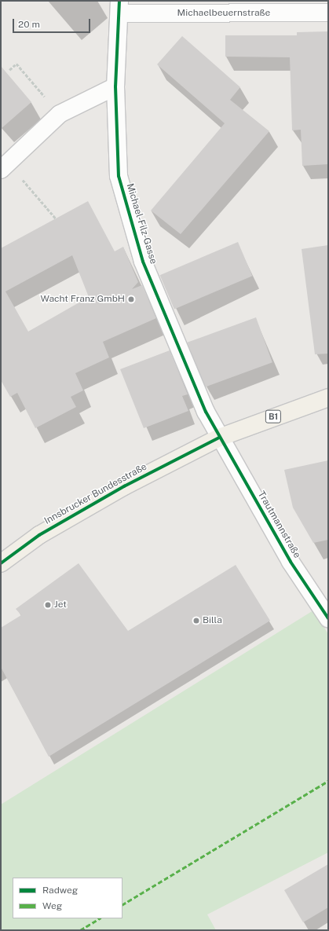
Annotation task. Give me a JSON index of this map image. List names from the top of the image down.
{
  "streets": {
    "main road": ["B1", "Innsbrucker Bundesstraße"],
    "street": ["Michaelbeuernstraße", "Michael-Filz-Gasse", "Trautmannstraße"]
  },
  "crossings": [
    ["Michaelbeuernstraße", "Michael-Filz-Gasse"],
    ["Michael-Filz-Gasse", "Innsbrucker Bundesstraße"],
    ["Michael-Filz-Gasse", "Trautmannstraße"],
    ["Innsbrucker Bundesstraße", "Trautmannstraße"]
  ],
  "places": ["Wacht Franz GmbH", "Jet", "Billa"],
  "legend": ["Radweg", "Weg"],
  "scale_bar": "20 m"
}
